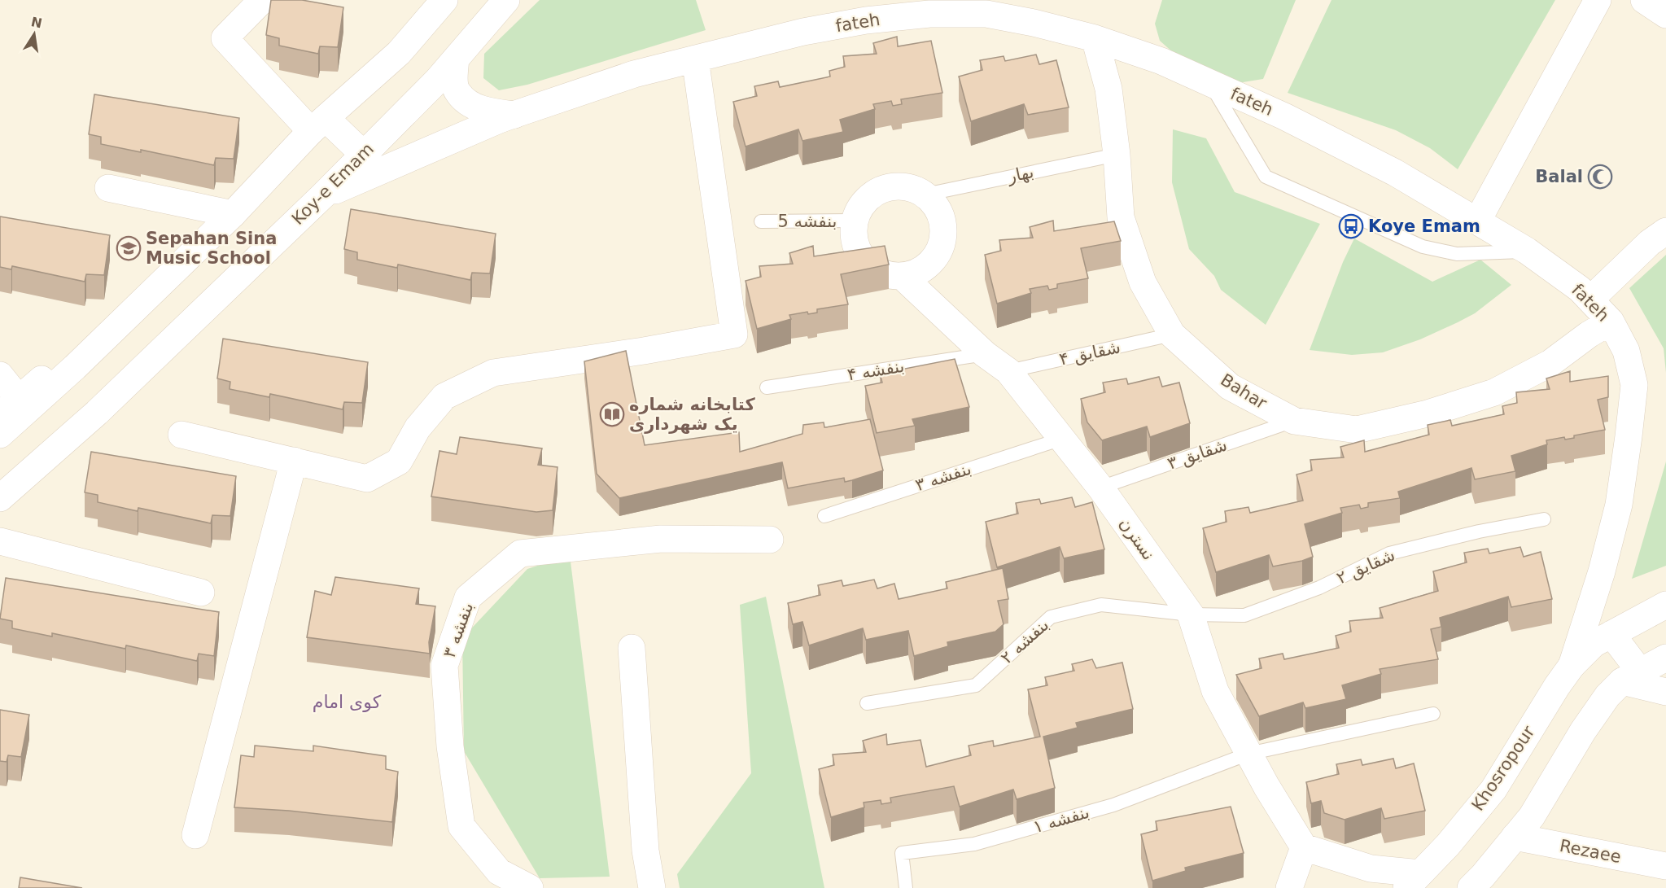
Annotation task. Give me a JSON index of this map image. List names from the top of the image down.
{
  "streets": {
    "street": [
      "fateh",
      "Koy-e Emam",
      "Bahar",
      "بنفشه ۳",
      "نسترن",
      "Khosropour",
      "Rezaee"
    ],
    "lane": [
      "بهار",
      "بنفشه 5",
      "شقایق ۴",
      "بنفشه ۴",
      "شقایق ۳",
      "شقایق ۲",
      "بنفشه ۲",
      "بنفشه ۱"
    ]
  },
  "crossings": [
    ["fateh", "Koy-e Emam"],
    ["fateh", "Bahar"],
    ["fateh", "Khosropour"],
    ["بهار", "بنفشه 5"],
    ["بهار", "Bahar"],
    ["بهار", "نسترن"],
    ["بنفشه 5", "نسترن"],
    ["شقایق ۴", "Bahar"],
    ["شقایق ۴", "نسترن"],
    ["بنفشه ۴", "نسترن"],
    ["Bahar", "شقایق ۳"],
    ["شقایق ۳", "نسترن"],
    ["بنفشه ۳", "نسترن"],
    ["نسترن", "شقایق ۲"],
    ["نسترن", "بنفشه ۲"],
    ["نسترن", "بنفشه ۱"],
    ["شقایق ۲", "بنفشه ۲"]
  ],
  "districts": ["کوی امام"],
  "places": {
    "mosque": ["Balal"],
    "bus stop": ["Koye Emam"],
    "school or university": ["Sepahan Sina Music School"],
    "library": ["کتابخانه شماره یک شهرداری"]
  },
  "north": "top"
}
